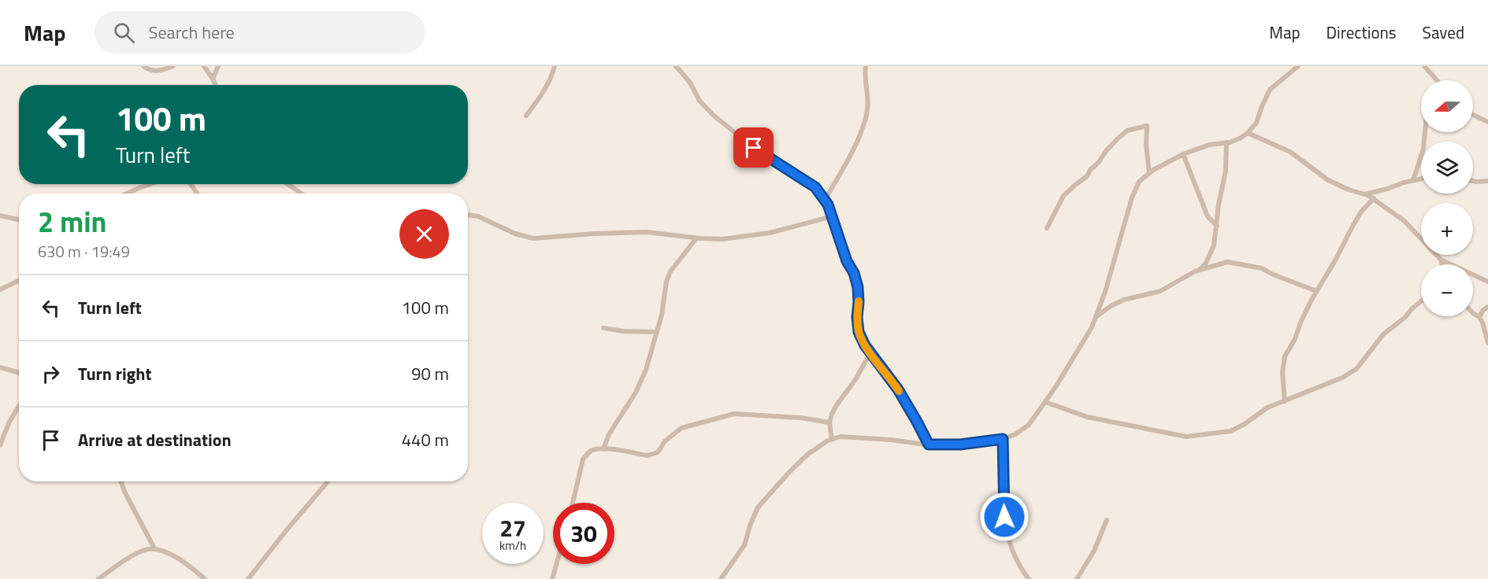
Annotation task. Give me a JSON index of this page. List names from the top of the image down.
{
  "north": "left",
  "page": {
    "header": "Map",
    "search": "Search here",
    "nav": ["Map", "Directions", "Saved"],
    "map_buttons": ["+", "−"],
    "turn": ["100 m", "Turn left"],
    "heading": ["2 min", "630 m · 19:49"],
    "list": [
      {
        "name": "Turn left",
        "value": "100 m"
      },
      {
        "name": "Turn right",
        "value": "90 m"
      },
      {
        "name": "Arrive at destination",
        "value": "440 m"
      }
    ],
    "speed": "27 km/h",
    "limit": "30"
  }
}
